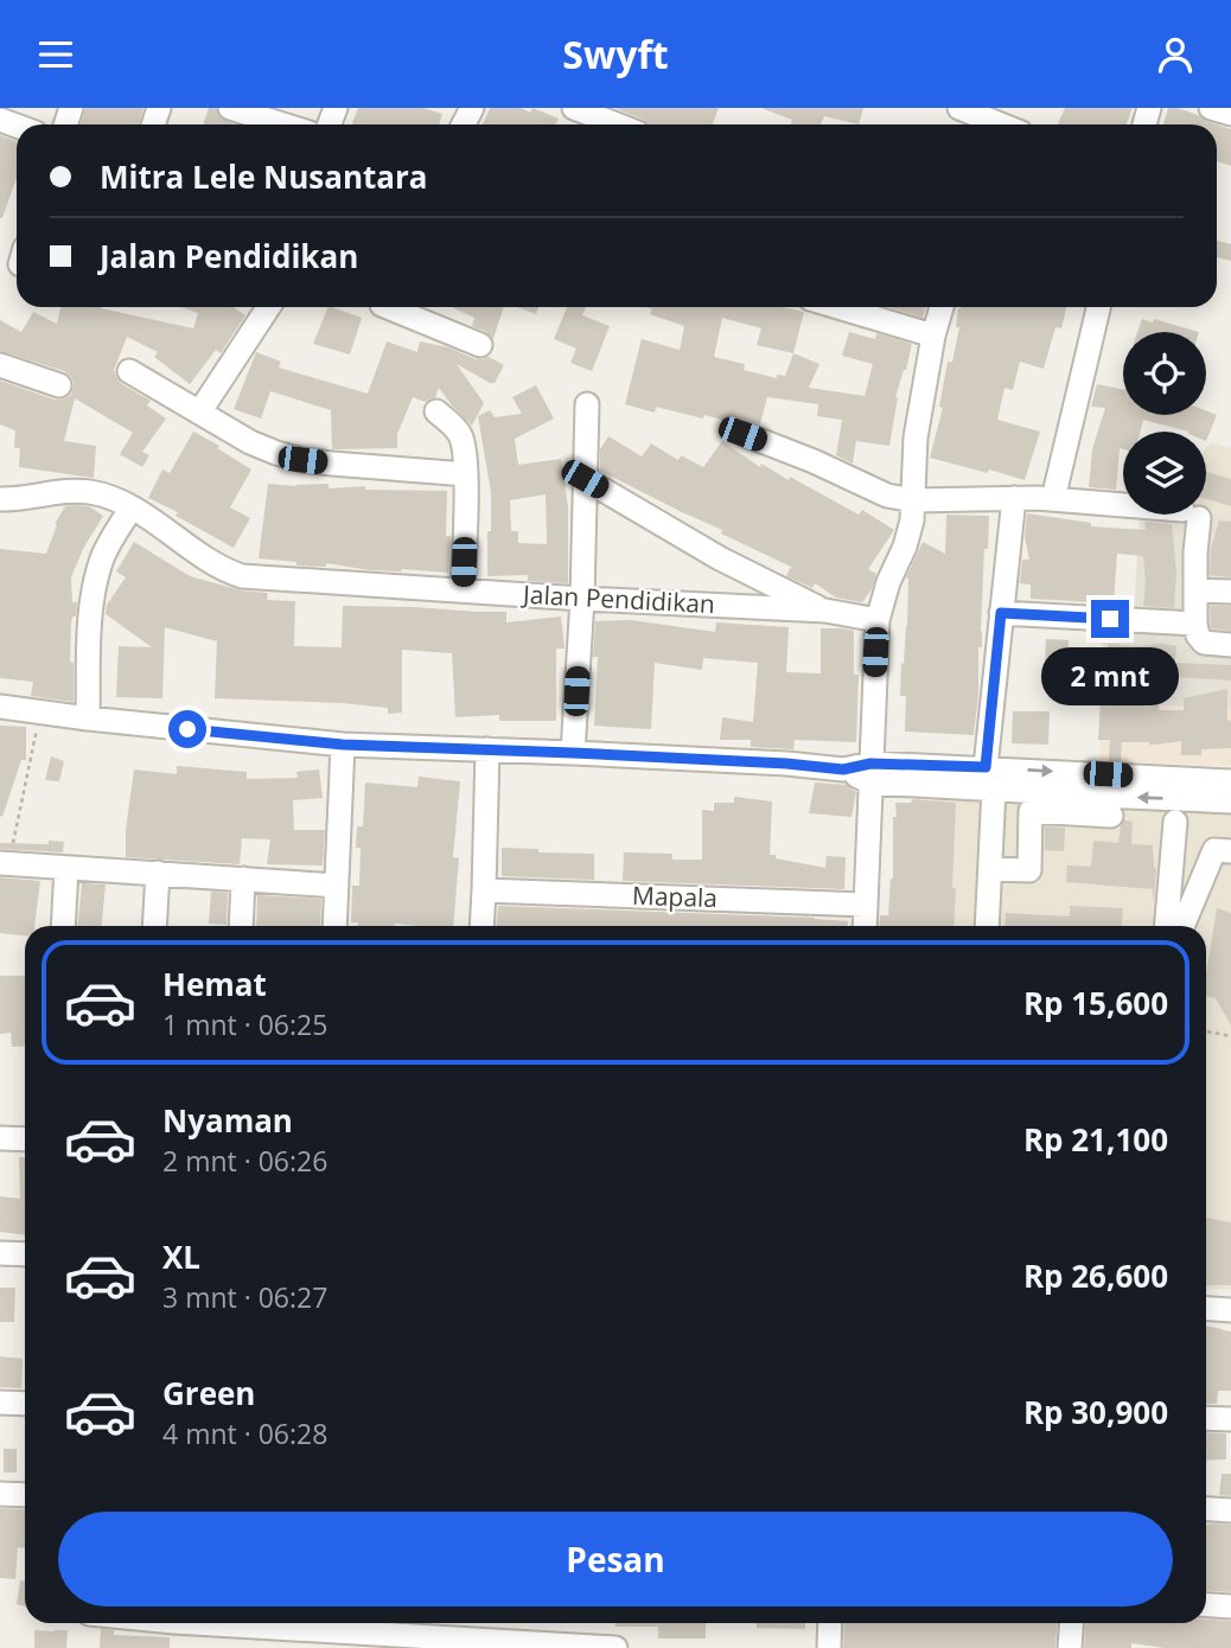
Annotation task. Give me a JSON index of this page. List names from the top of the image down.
{
  "streets": {
    "street": ["Jalan Pendidikan", "Mapala"]
  },
  "page": {
    "header": "Swyft",
    "banner": ["Mitra Lele Nusantara", "Jalan Pendidikan"],
    "bubble": "2 mnt",
    "list": [
      {
        "name": "Hemat",
        "note": "1 mnt · 06:25",
        "value": "Rp 15,600"
      },
      {
        "name": "Nyaman",
        "note": "2 mnt · 06:26",
        "value": "Rp 21,100"
      },
      {
        "name": "XL",
        "note": "3 mnt · 06:27",
        "value": "Rp 26,600"
      },
      {
        "name": "Green",
        "note": "4 mnt · 06:28",
        "value": "Rp 30,900"
      }
    ],
    "buttons": "Pesan"
  }
}
